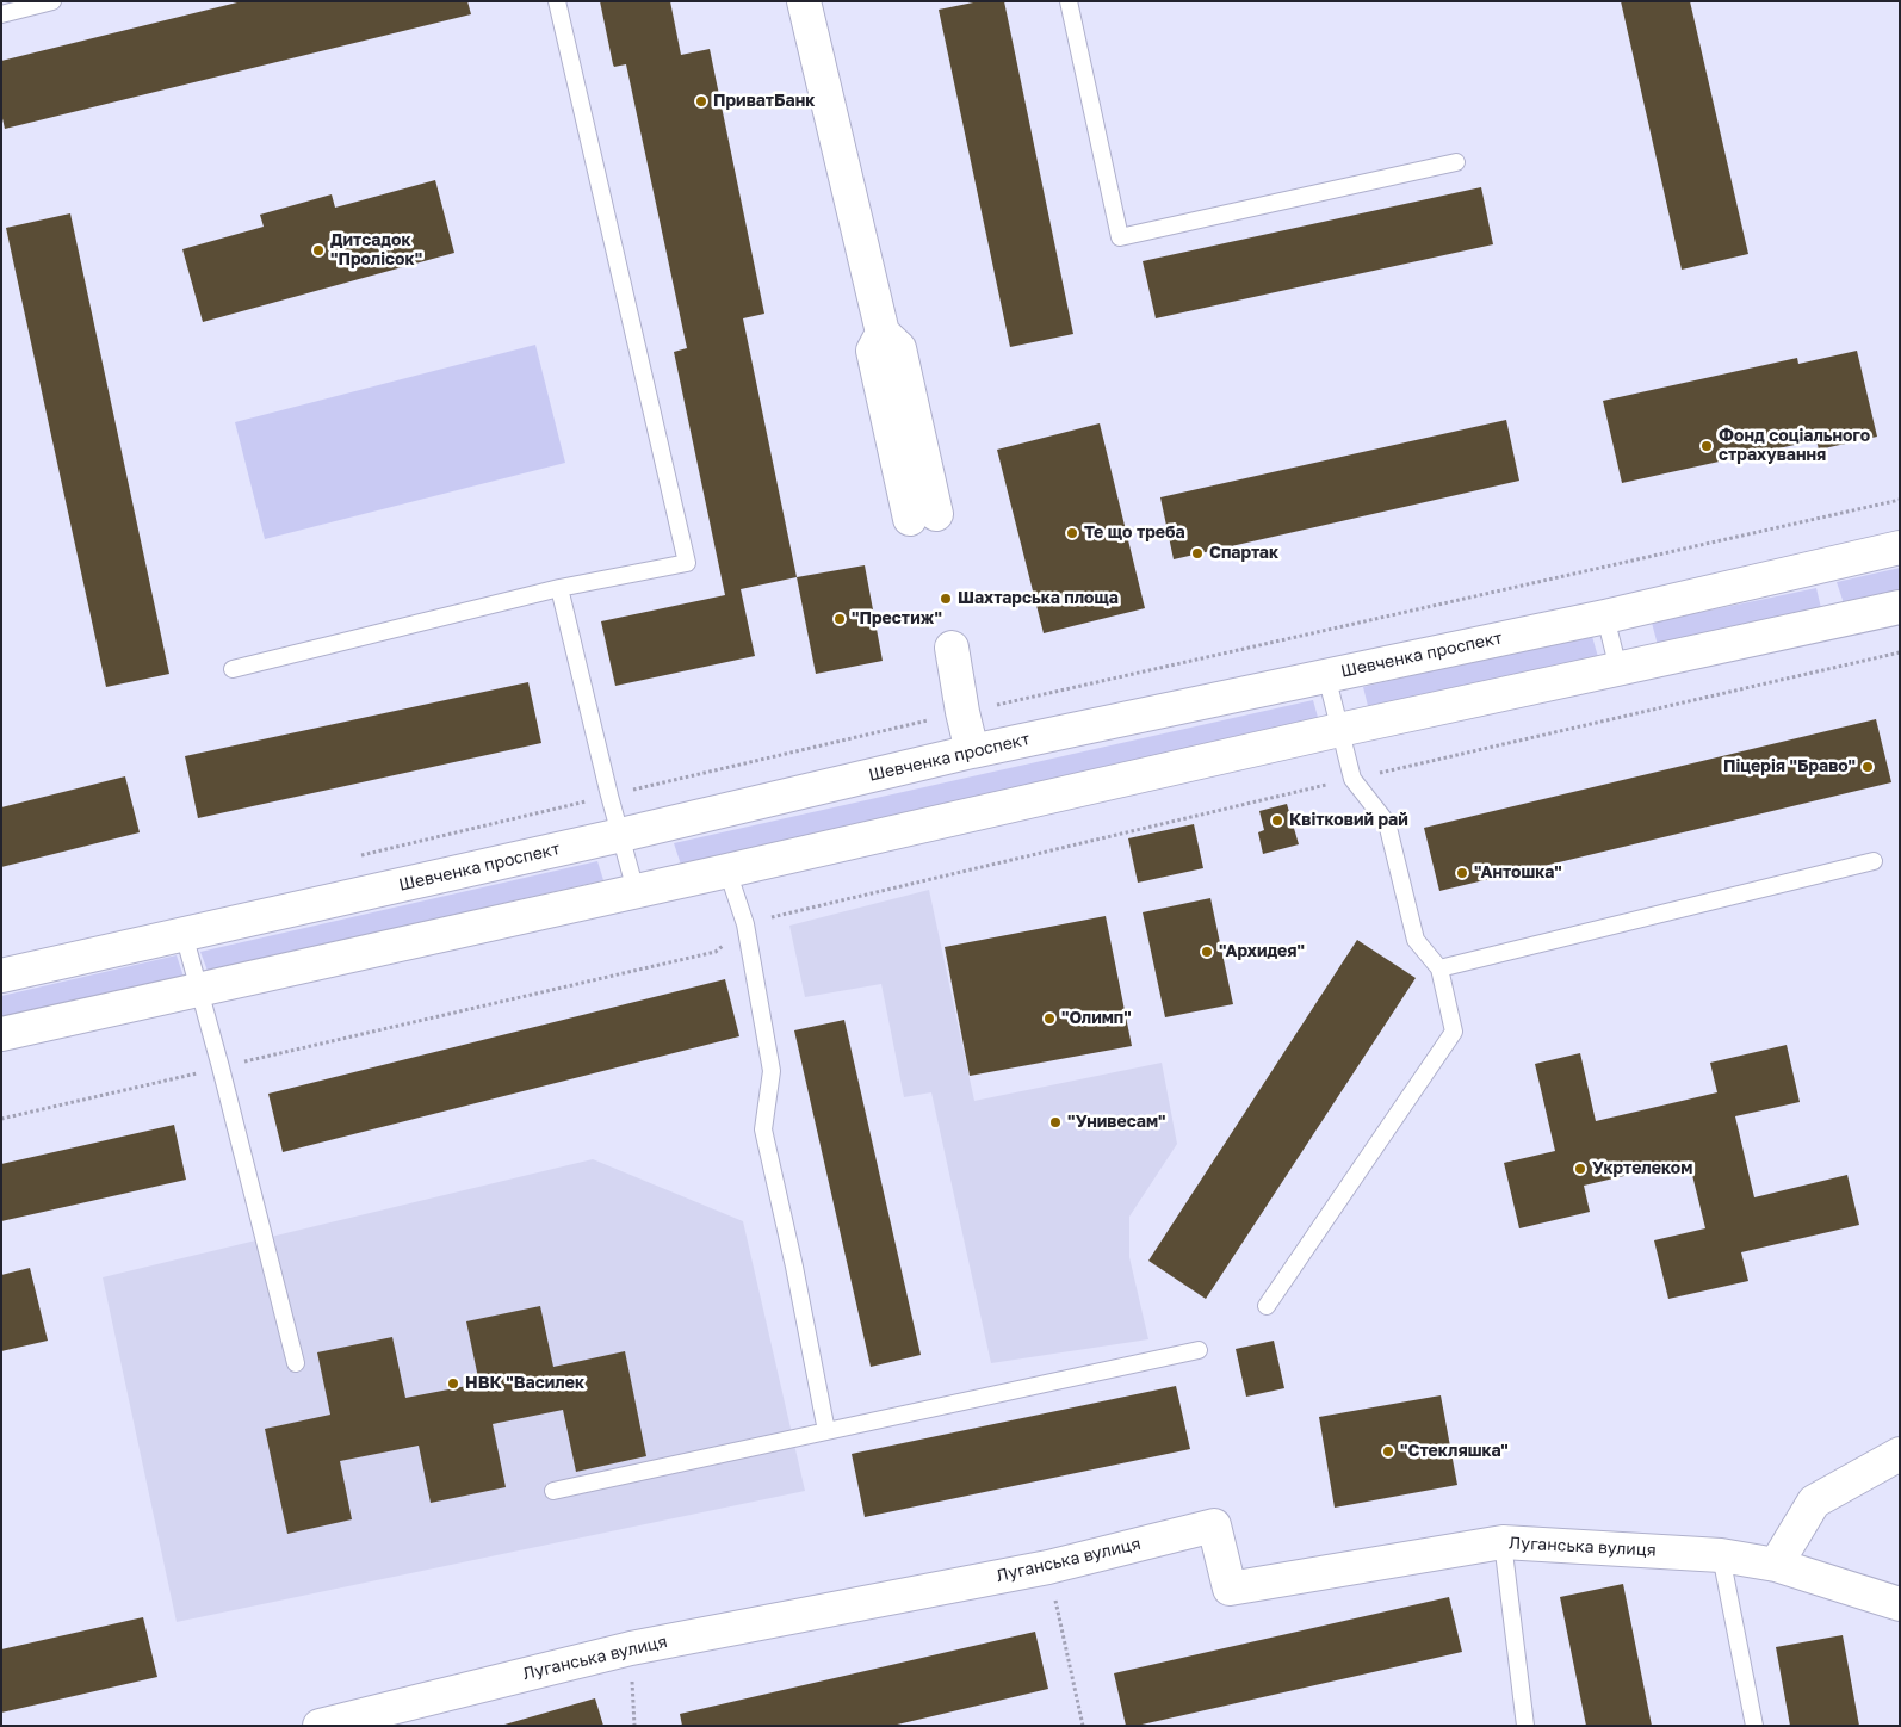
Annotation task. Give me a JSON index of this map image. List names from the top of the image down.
{
  "streets": {
    "street": ["Шевченка проспект", "Луганська вулиця"]
  },
  "places": [
    "ПриватБанк",
    "Дитсадок \"Пролісок\"",
    "Фонд соціального страхування",
    "Те що треба",
    "Спартак",
    "Шахтарська площа",
    "\"Престиж\"",
    "Піцерія \"Браво\"",
    "Квітковий рай",
    "\"Антошка\"",
    "\"Архидея\"",
    "\"Олимп\"",
    "\"Унивесам\"",
    "Укртелеком",
    "НВК \"Василек",
    "\"Стекляшка\""
  ]
}
